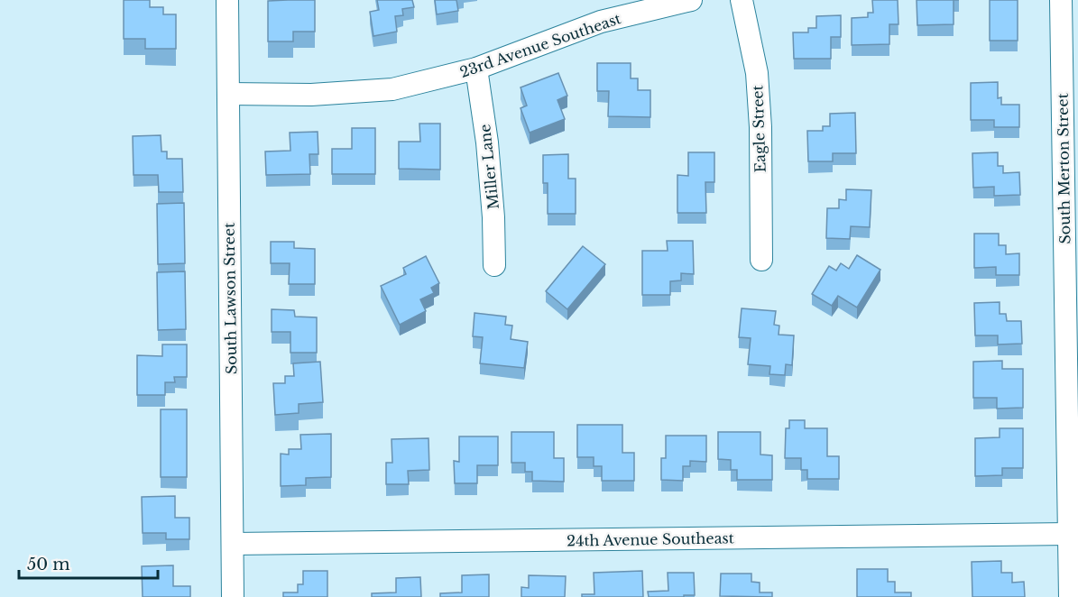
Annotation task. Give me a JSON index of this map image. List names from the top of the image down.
{
  "streets": {
    "street": [
      "23rd Avenue Southeast",
      "Eagle Street",
      "Miller Lane",
      "South Merton Street",
      "South Lawson Street",
      "24th Avenue Southeast"
    ]
  },
  "crossings": [
    ["23rd Avenue Southeast", "Miller Lane"],
    ["23rd Avenue Southeast", "South Lawson Street"],
    ["South Merton Street", "24th Avenue Southeast"],
    ["South Lawson Street", "24th Avenue Southeast"]
  ],
  "scale_bar": "50 m"
}
